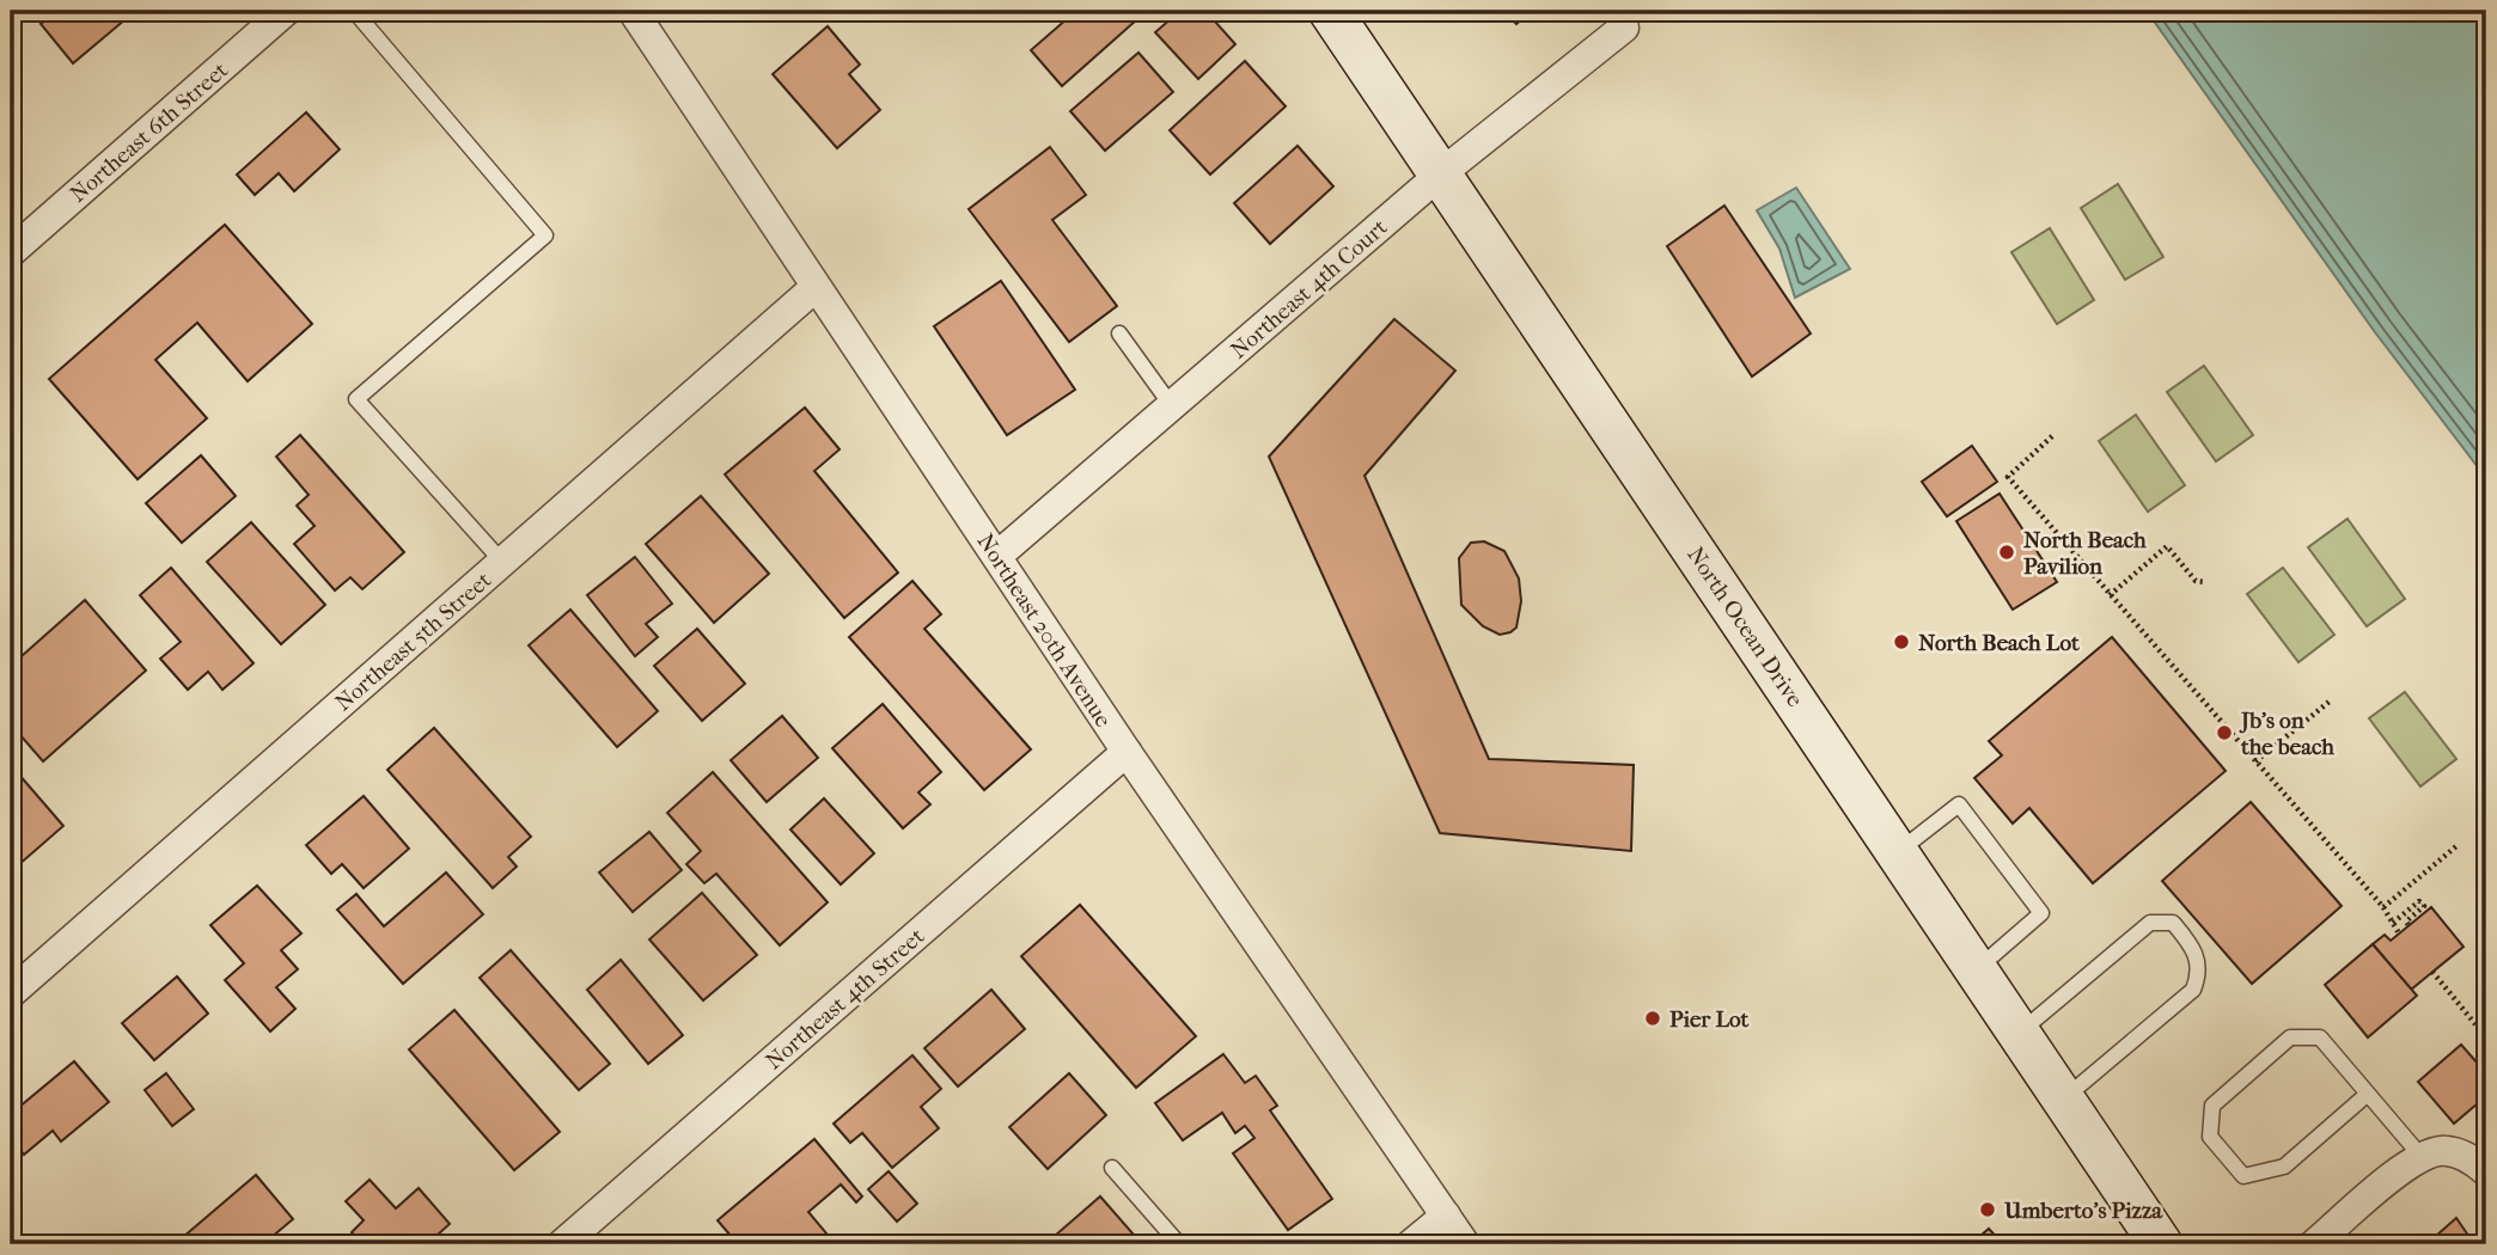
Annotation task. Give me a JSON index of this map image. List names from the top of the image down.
{
  "streets": {
    "main road": ["North Ocean Drive"],
    "street": [
      "Northeast 6th Street",
      "Northeast 4th Court",
      "Northeast 20th Avenue",
      "Northeast 5th Street",
      "Northeast 4th Street"
    ]
  },
  "crossings": [
    ["Northeast 4th Court", "North Ocean Drive"],
    ["Northeast 4th Court", "Northeast 20th Avenue"],
    ["Northeast 20th Avenue", "Northeast 5th Street"],
    ["Northeast 20th Avenue", "Northeast 4th Street"]
  ],
  "places": [
    "North Beach Pavilion",
    "North Beach Lot",
    "Jb's on the beach",
    "Pier Lot",
    "Umberto's Pizza"
  ]
}
